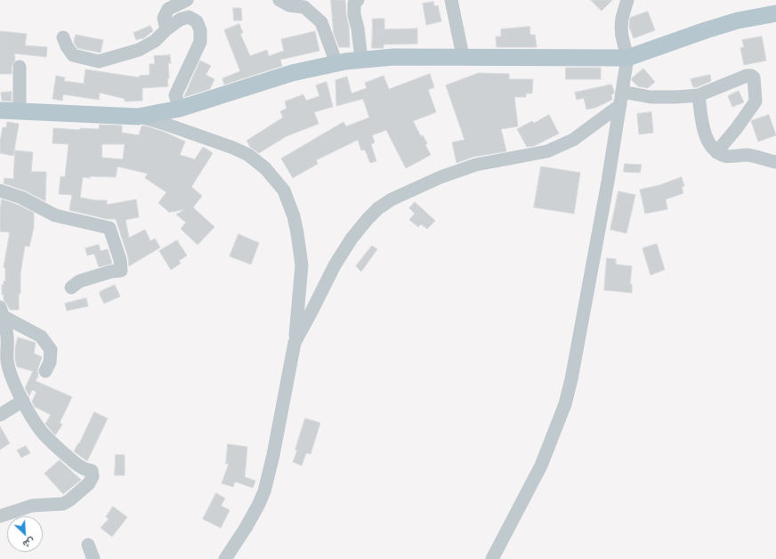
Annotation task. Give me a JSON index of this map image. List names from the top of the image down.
{
  "north": "bottom right"
}
